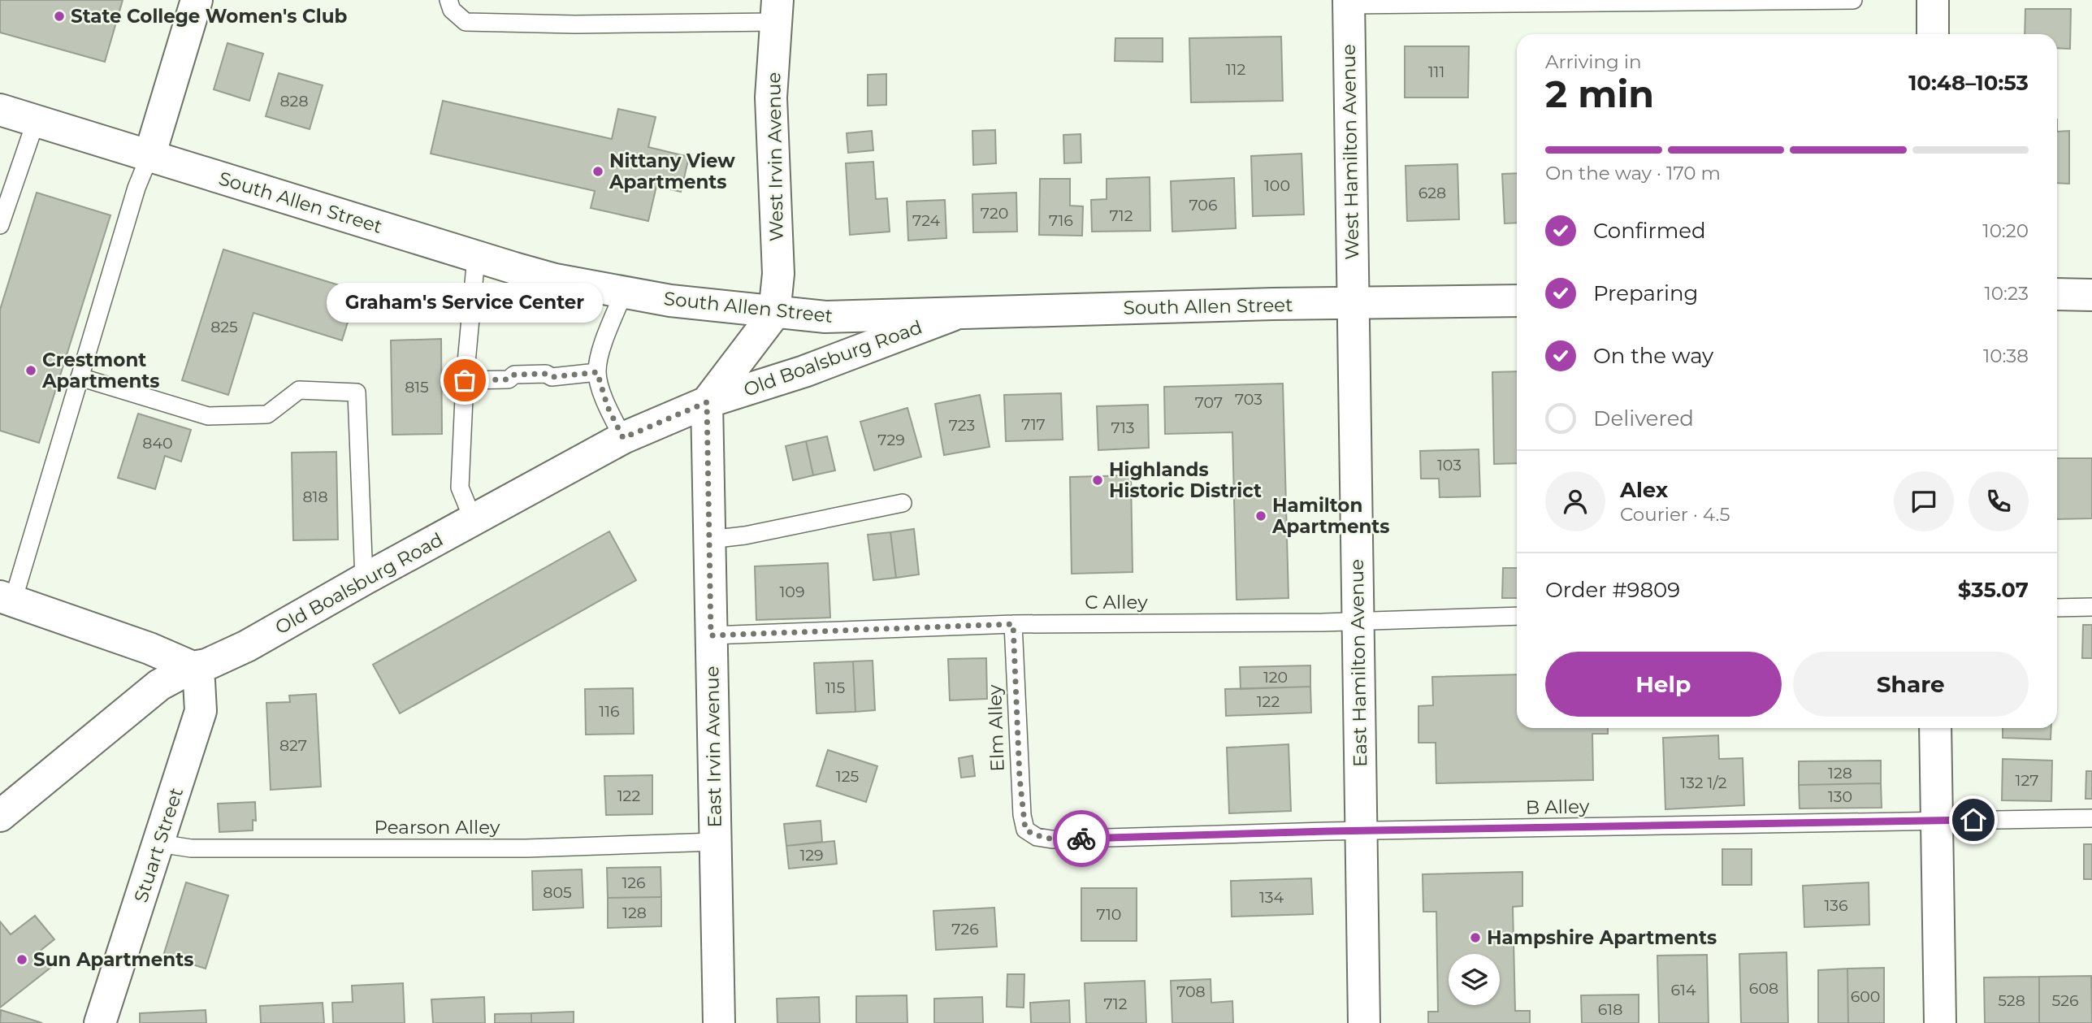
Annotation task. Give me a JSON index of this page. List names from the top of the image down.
{
  "streets": {
    "street": [
      "West Hamilton Avenue",
      "West Irvin Avenue",
      "South Allen Street",
      "Old Boalsburg Road",
      "East Hamilton Avenue",
      "East Irvin Avenue",
      "Stuart Street"
    ],
    "lane": [
      "C Alley",
      "Elm Alley",
      "B Alley",
      "Pearson Alley"
    ]
  },
  "crossings": [
    ["West Hamilton Avenue", "South Allen Street"],
    ["West Hamilton Avenue", "East Hamilton Avenue"],
    ["West Irvin Avenue", "South Allen Street"],
    ["West Irvin Avenue", "Old Boalsburg Road"],
    ["South Allen Street", "Old Boalsburg Road"],
    ["South Allen Street", "East Hamilton Avenue"],
    ["Old Boalsburg Road", "East Irvin Avenue"],
    ["Old Boalsburg Road", "Stuart Street"],
    ["C Alley", "East Hamilton Avenue"],
    ["C Alley", "Elm Alley"],
    ["C Alley", "East Irvin Avenue"],
    ["East Hamilton Avenue", "B Alley"],
    ["Elm Alley", "B Alley"],
    ["East Irvin Avenue", "Pearson Alley"],
    ["Pearson Alley", "Stuart Street"]
  ],
  "places": [
    "State College Women's Club",
    "Nittany View Apartments",
    "Crestmont Apartments",
    "Graham's Service Center",
    "Highlands Historic District",
    "Hamilton Apartments",
    "Hampshire Apartments",
    "Sun Apartments"
  ],
  "house_numbers": [
    "112",
    "111",
    "828",
    "100",
    "628",
    "706",
    "720",
    "712",
    "724",
    "716",
    "825",
    "815",
    "703",
    "707",
    "717",
    "723",
    "713",
    "729",
    "840",
    "103",
    "818",
    "109",
    "120",
    "115",
    "122",
    "116",
    "827",
    "128",
    "125",
    "127",
    "132 1/2",
    "122",
    "130",
    "129",
    "126",
    "805",
    "134",
    "136",
    "128",
    "710",
    "726",
    "608",
    "614",
    "708",
    "600",
    "528",
    "526",
    "712",
    "618"
  ],
  "page": {
    "heading": ["2 min", "Arriving in", "10:48–10:53"],
    "panel": [
      "Alex",
      "Courier · 4.5",
      "Order #9809",
      "$35.07"
    ],
    "bar": "On the way · 170 m",
    "list": [
      ["Confirmed", "10:20"],
      ["Preparing", "10:23"],
      ["On the way", "10:38"],
      "Delivered"
    ],
    "bubble": "Graham's Service Center",
    "buttons": ["Help", "Share"]
  }
}
